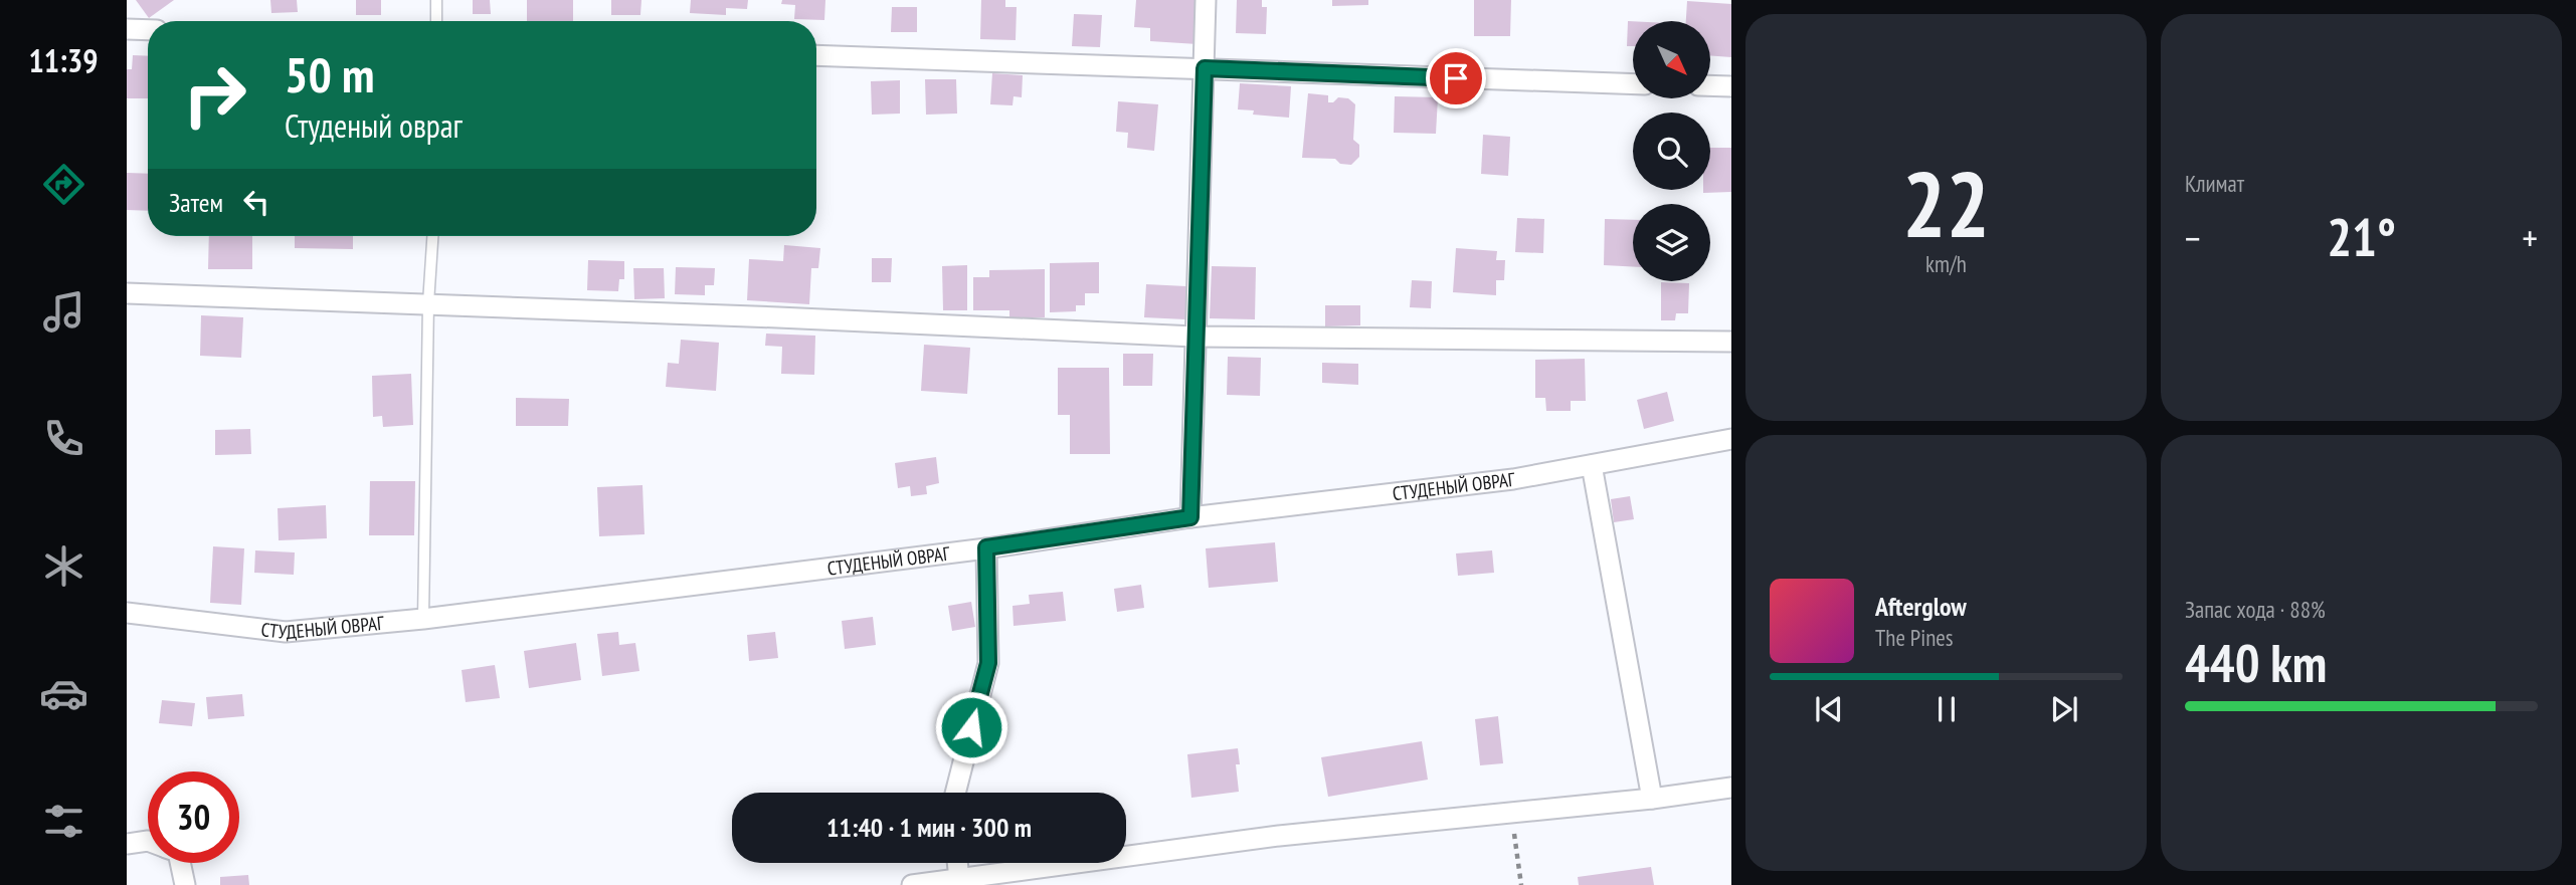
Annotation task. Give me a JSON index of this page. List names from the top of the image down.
{
  "streets": {
    "street": ["СТУДЕНЫЙ ОВРАГ"]
  },
  "north": "bottom right",
  "page": {
    "tabs": "11:39",
    "tile": [
      ["22", "km/h"],
      "Климат",
      ["Запас хода · 88%", "440 km"]
    ],
    "turn": ["50 m", "Студеный овраг"],
    "then": "Затем",
    "heat": ["−", "21°", "+"],
    "song": ["Afterglow", "The Pines"],
    "limit": "30",
    "trip": "11:40 · 1 мин · 300 m"
  }
}
